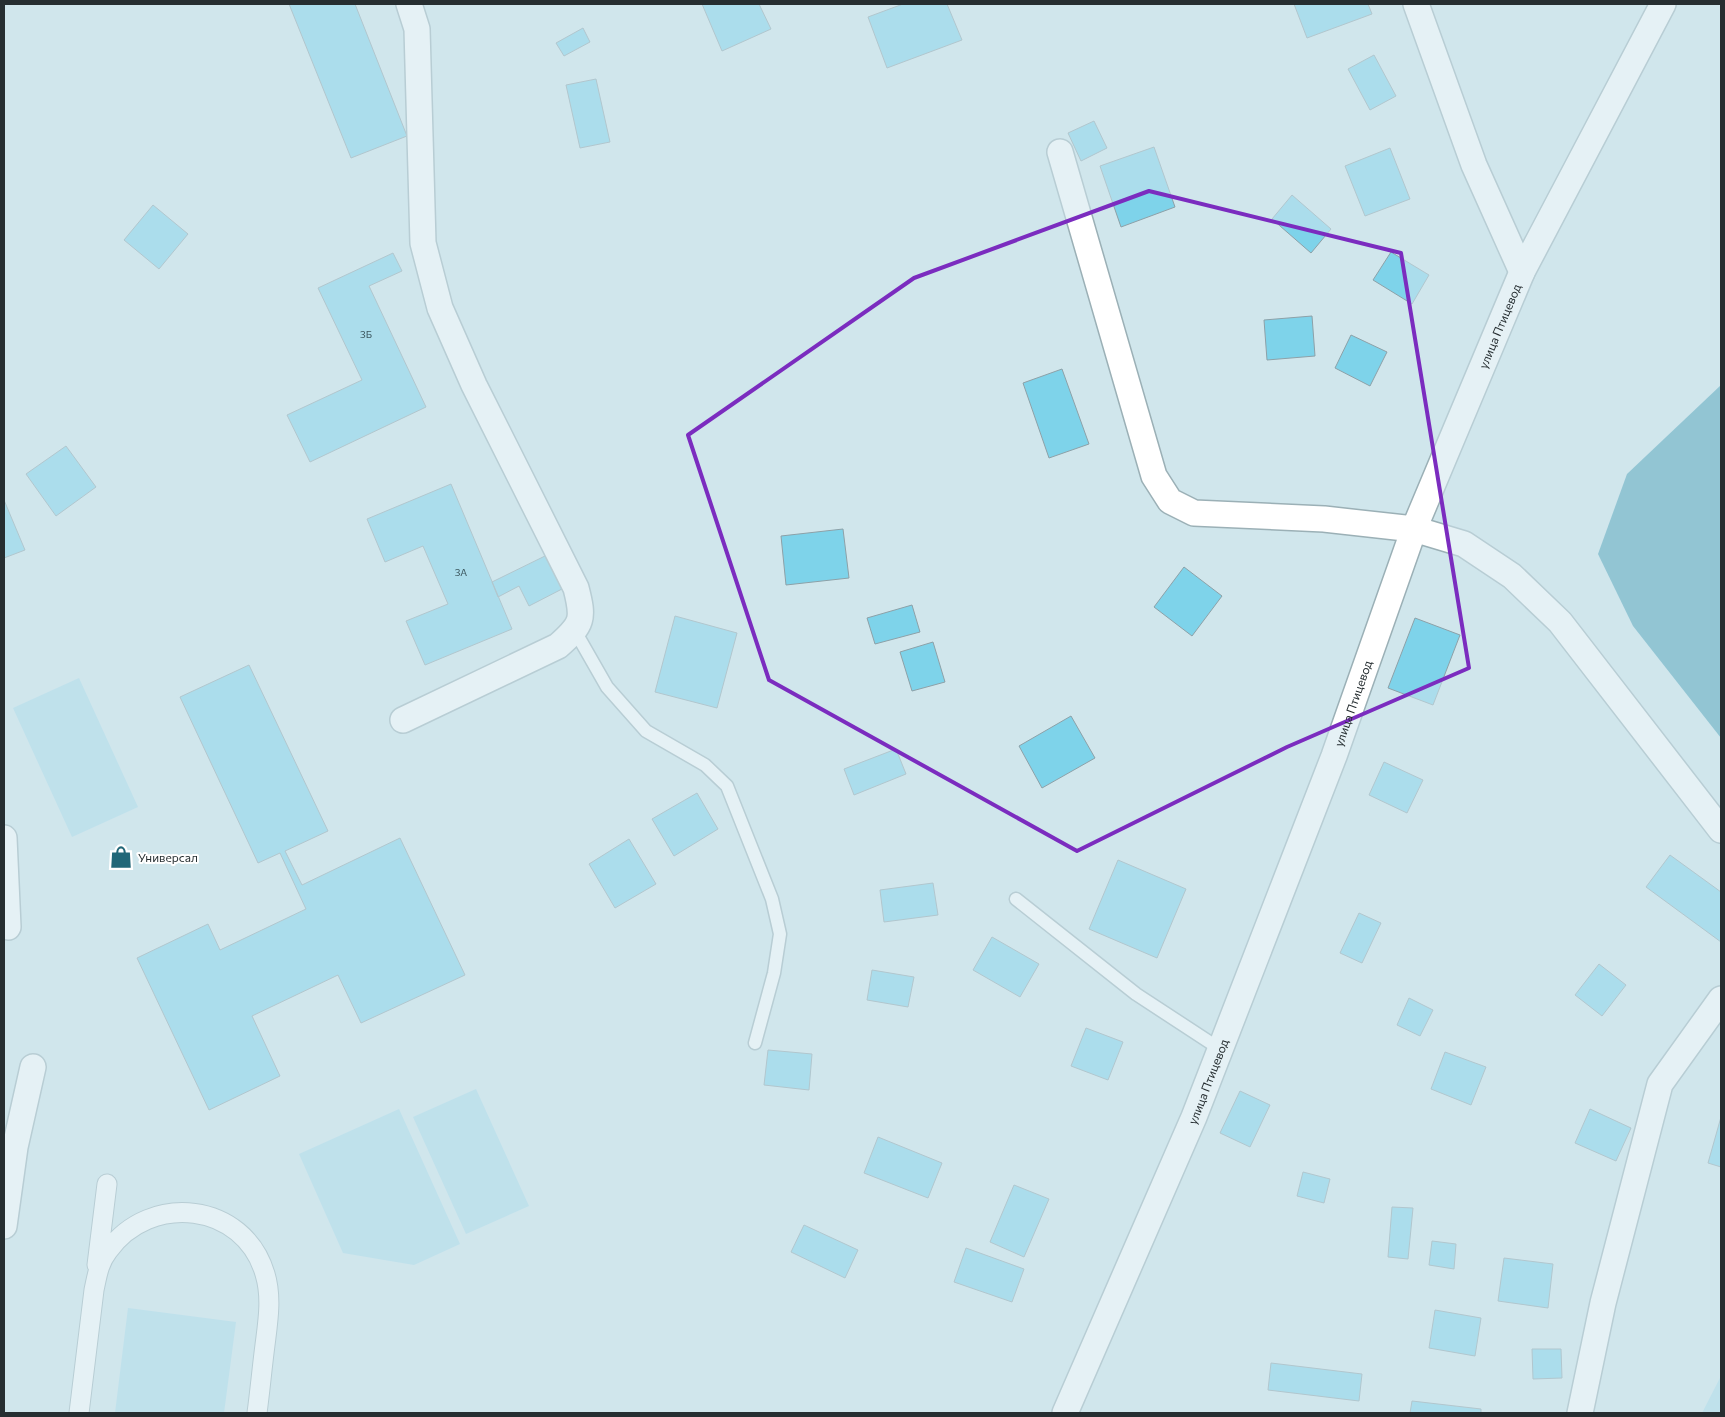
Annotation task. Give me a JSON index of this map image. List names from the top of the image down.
{
  "streets": {
    "street": ["улица Птицевод"]
  },
  "places": {
    "shop": ["Универсал"]
  },
  "house_numbers": ["3Б", "3А"]
}
